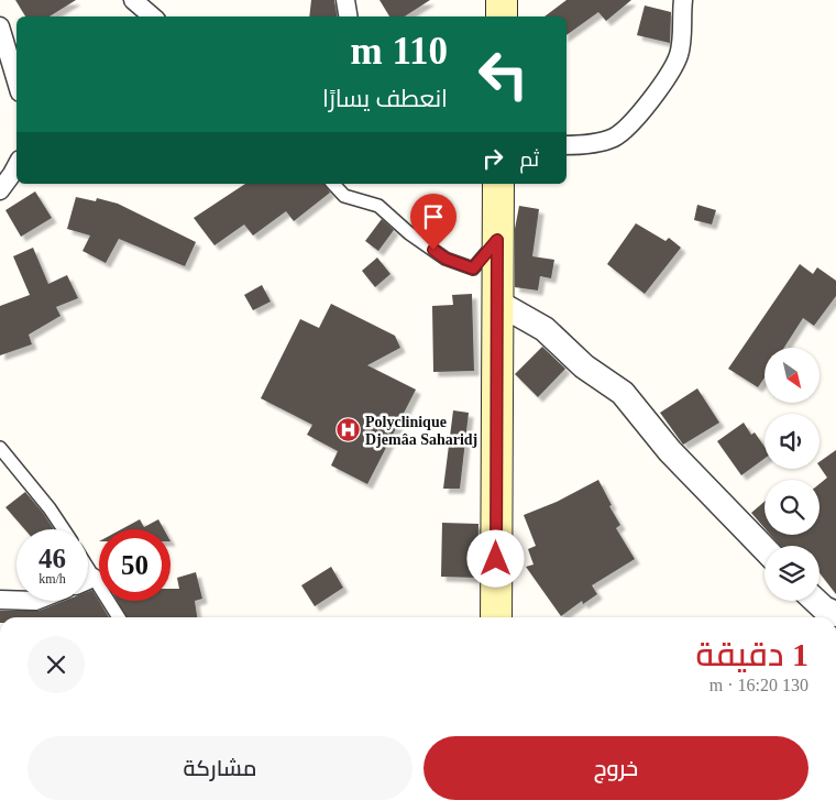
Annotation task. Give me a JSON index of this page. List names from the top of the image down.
{
  "places": {
    "hospital": ["Polyclinique Djemâa Saharidj"]
  },
  "north": "bottom right",
  "page": {
    "turn": ["110 m", "انعطف يسارًا"],
    "then": "ثم",
    "speed": "46 km/h",
    "limit": "50",
    "heading": ["1 دقيقة", "130 m · 16:20"],
    "buttons": ["خروج", "مشاركة"]
  }
}
